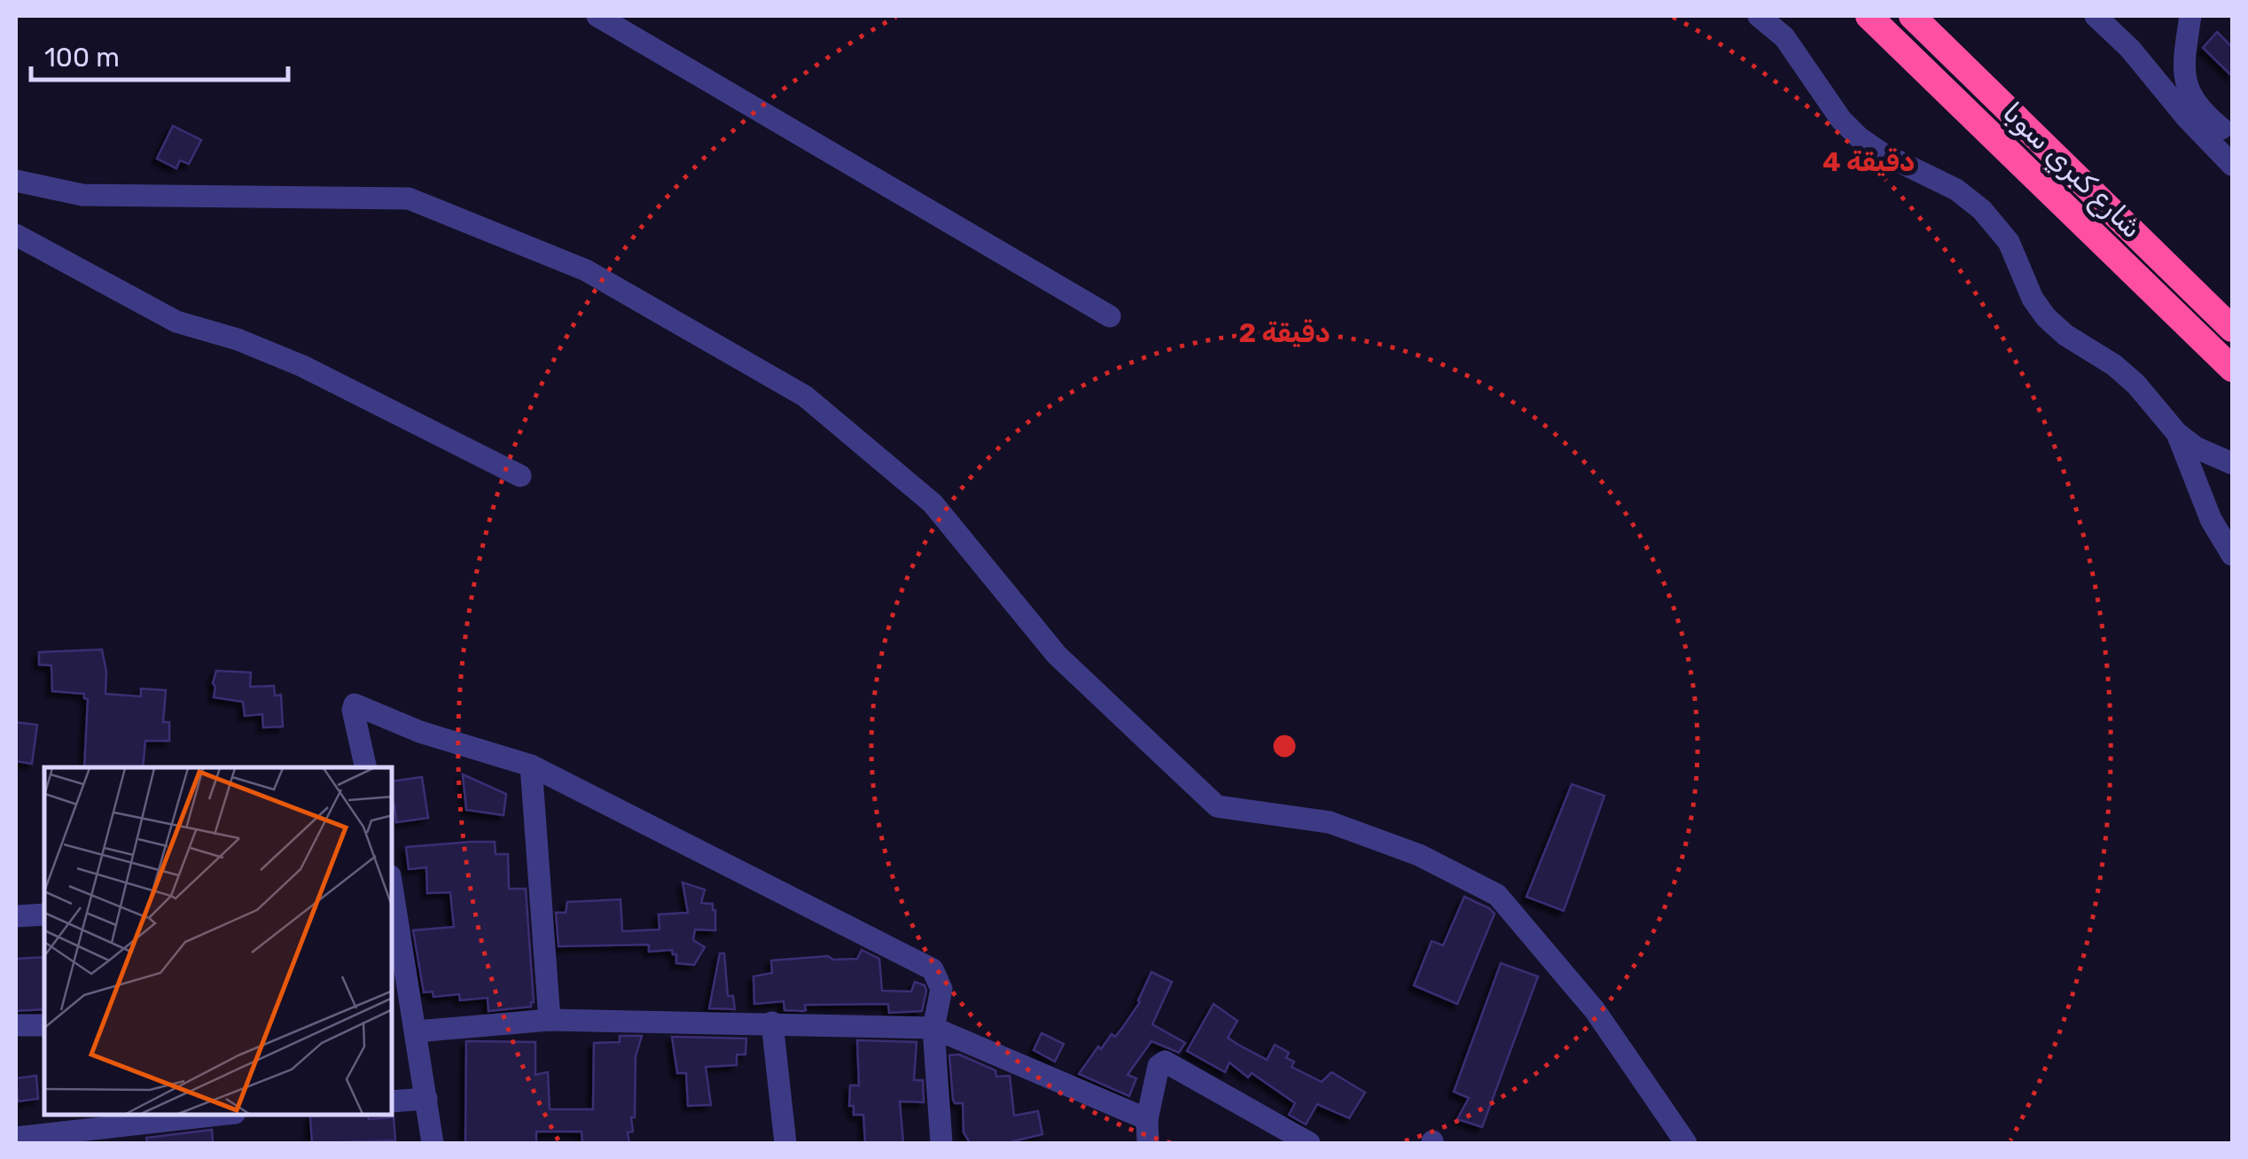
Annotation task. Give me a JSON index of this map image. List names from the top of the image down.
{
  "streets": {
    "highway": ["شارع كبري سوبا"]
  },
  "scale_bar": "100 m",
  "rings": ["4 دقيقة", "2 دقيقة"]
}
